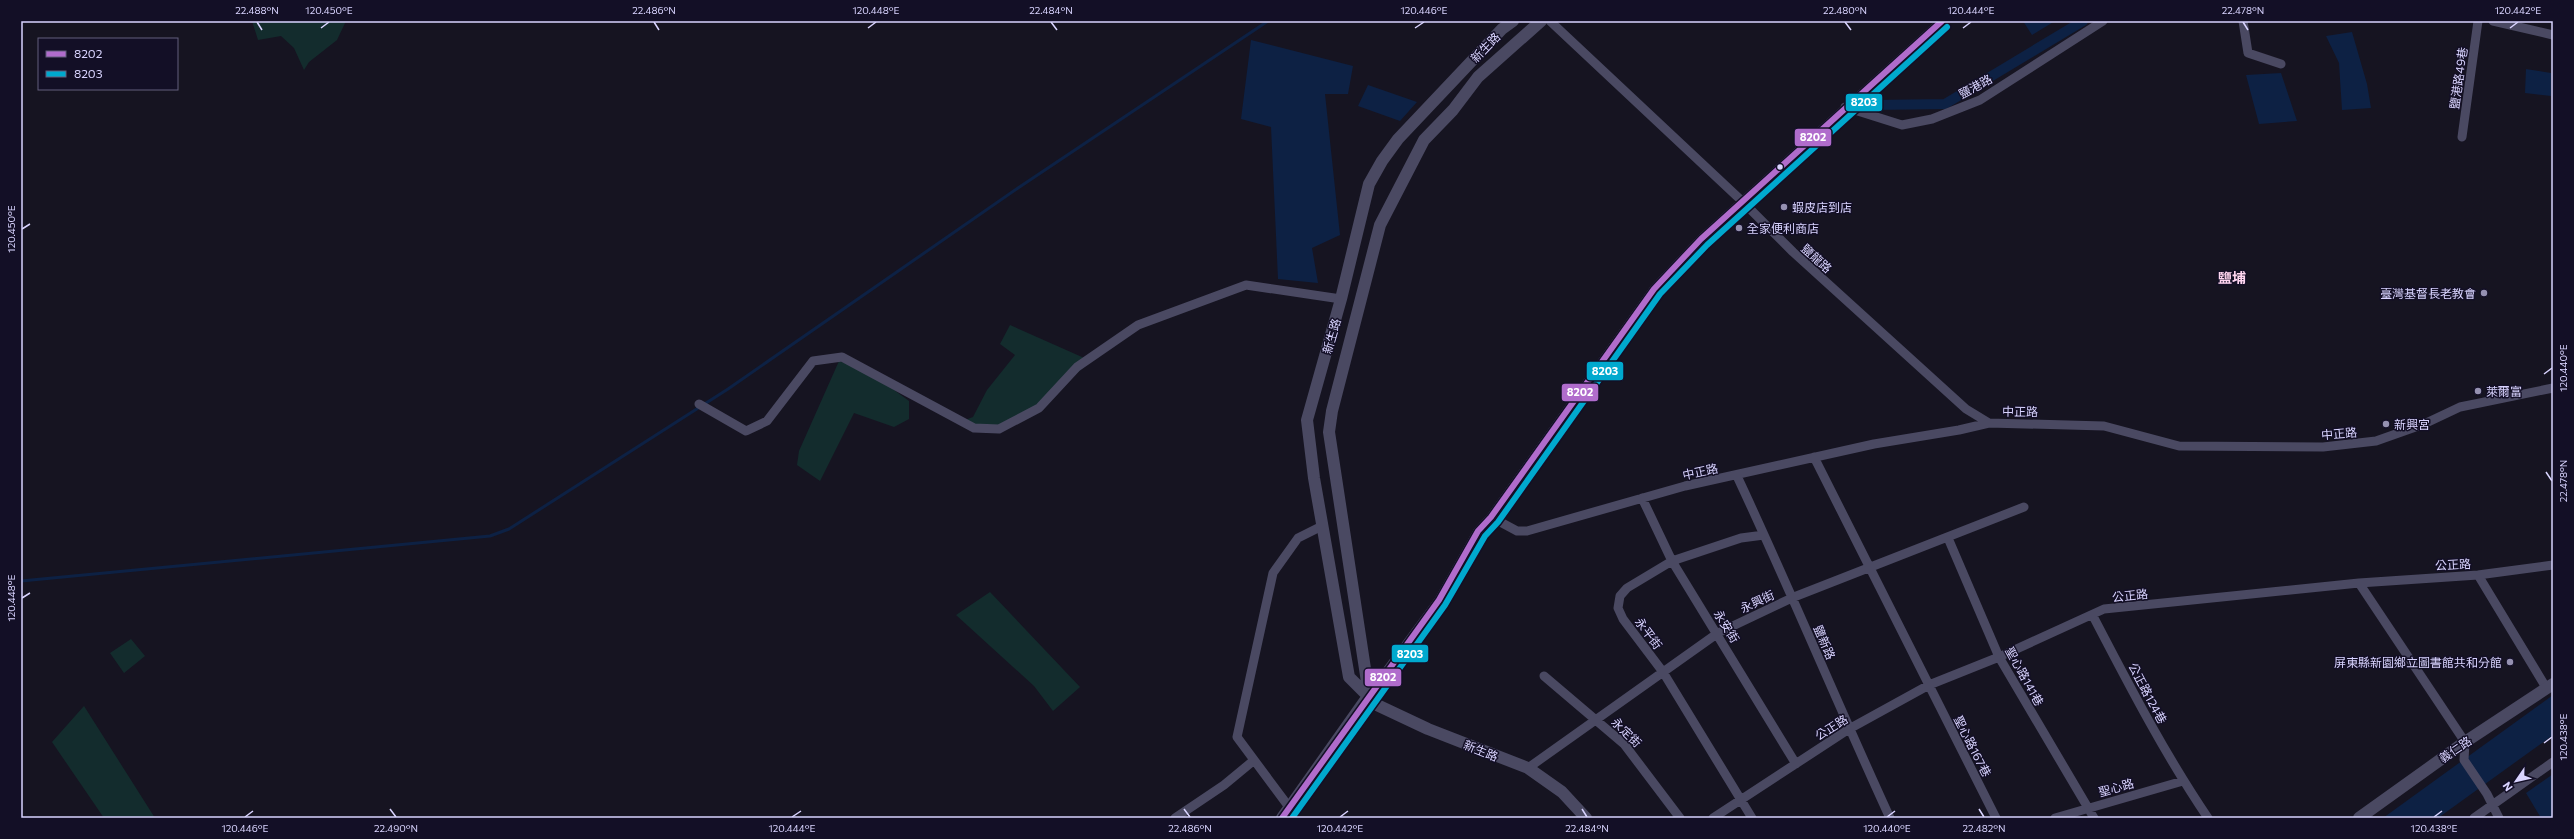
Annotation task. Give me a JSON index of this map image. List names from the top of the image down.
{
  "streets": {
    "street": [
      "新生路",
      "鹽港路49巷",
      "鹽港路",
      "鹽龍路",
      "中正路",
      "公正路",
      "永興街",
      "永安街",
      "永平街",
      "鹽新路",
      "聖心路141巷",
      "公正路124巷",
      "永定街",
      "聖心路167巷",
      "義仁路",
      "聖心路"
    ]
  },
  "crossings": [
    ["新生路", "永興街"],
    ["鹽龍路", "中正路"],
    ["中正路", "永安街"],
    ["中正路", "鹽新路"],
    ["中正路", "聖心路167巷"],
    ["公正路", "永安街"],
    ["公正路", "永平街"],
    ["公正路", "鹽新路"],
    ["公正路", "聖心路141巷"],
    ["公正路", "公正路124巷"],
    ["公正路", "聖心路167巷"],
    ["永興街", "永安街"],
    ["永興街", "永平街"],
    ["永興街", "鹽新路"],
    ["永興街", "聖心路141巷"],
    ["永興街", "永定街"],
    ["永興街", "聖心路167巷"],
    ["永安街", "永平街"],
    ["永平街", "鹽新路"],
    ["聖心路141巷", "聖心路"],
    ["公正路124巷", "聖心路"]
  ],
  "districts": ["鹽埔"],
  "places": [
    "蝦皮店到店",
    "全家便利商店",
    "臺灣基督長老教會",
    "萊爾富",
    "新興宮",
    "屏東縣新園鄉立圖書館共和分館"
  ],
  "lines": ["transit line 8202", "transit line 8203"],
  "legend": ["8202", "8203"],
  "north": "bottom left",
  "coordinates": [
    "22.488°N",
    "120.450°E",
    "22.486°N",
    "120.448°E",
    "22.484°N",
    "120.446°E",
    "22.480°N",
    "120.444°E",
    "22.478°N",
    "120.442°E",
    "120.440°E",
    "120.438°E",
    "22.490°N",
    "22.482°N"
  ]
}
